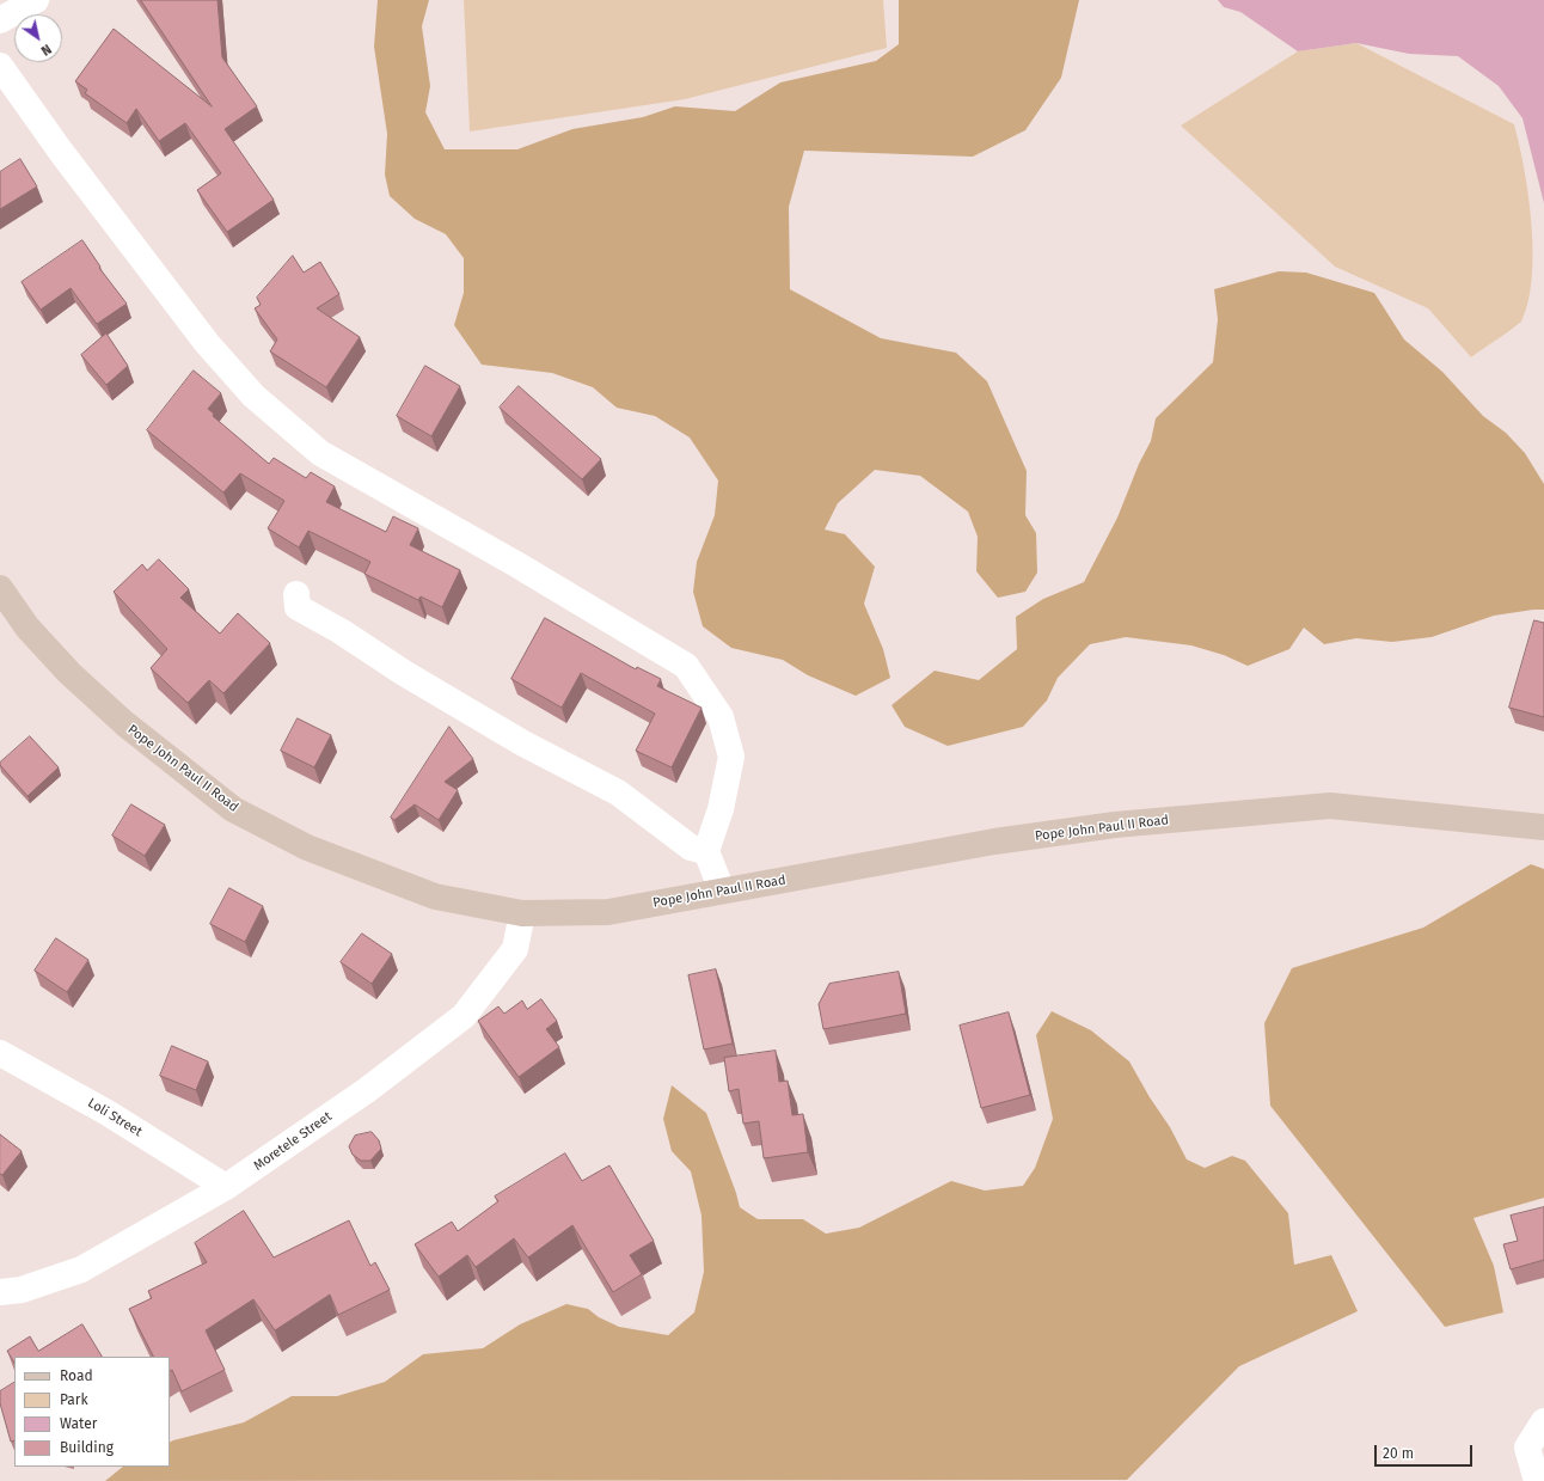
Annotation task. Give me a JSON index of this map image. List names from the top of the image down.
{
  "streets": {
    "main road": ["Pope John Paul II Road"],
    "street": ["Loli Street", "Moretele Street"]
  },
  "crossings": [
    ["Pope John Paul II Road", "Moretele Street"],
    ["Loli Street", "Moretele Street"]
  ],
  "legend": [
    "Road",
    "Park",
    "Water",
    "Building"
  ],
  "scale_bar": "20 m",
  "north": "bottom right"
}
